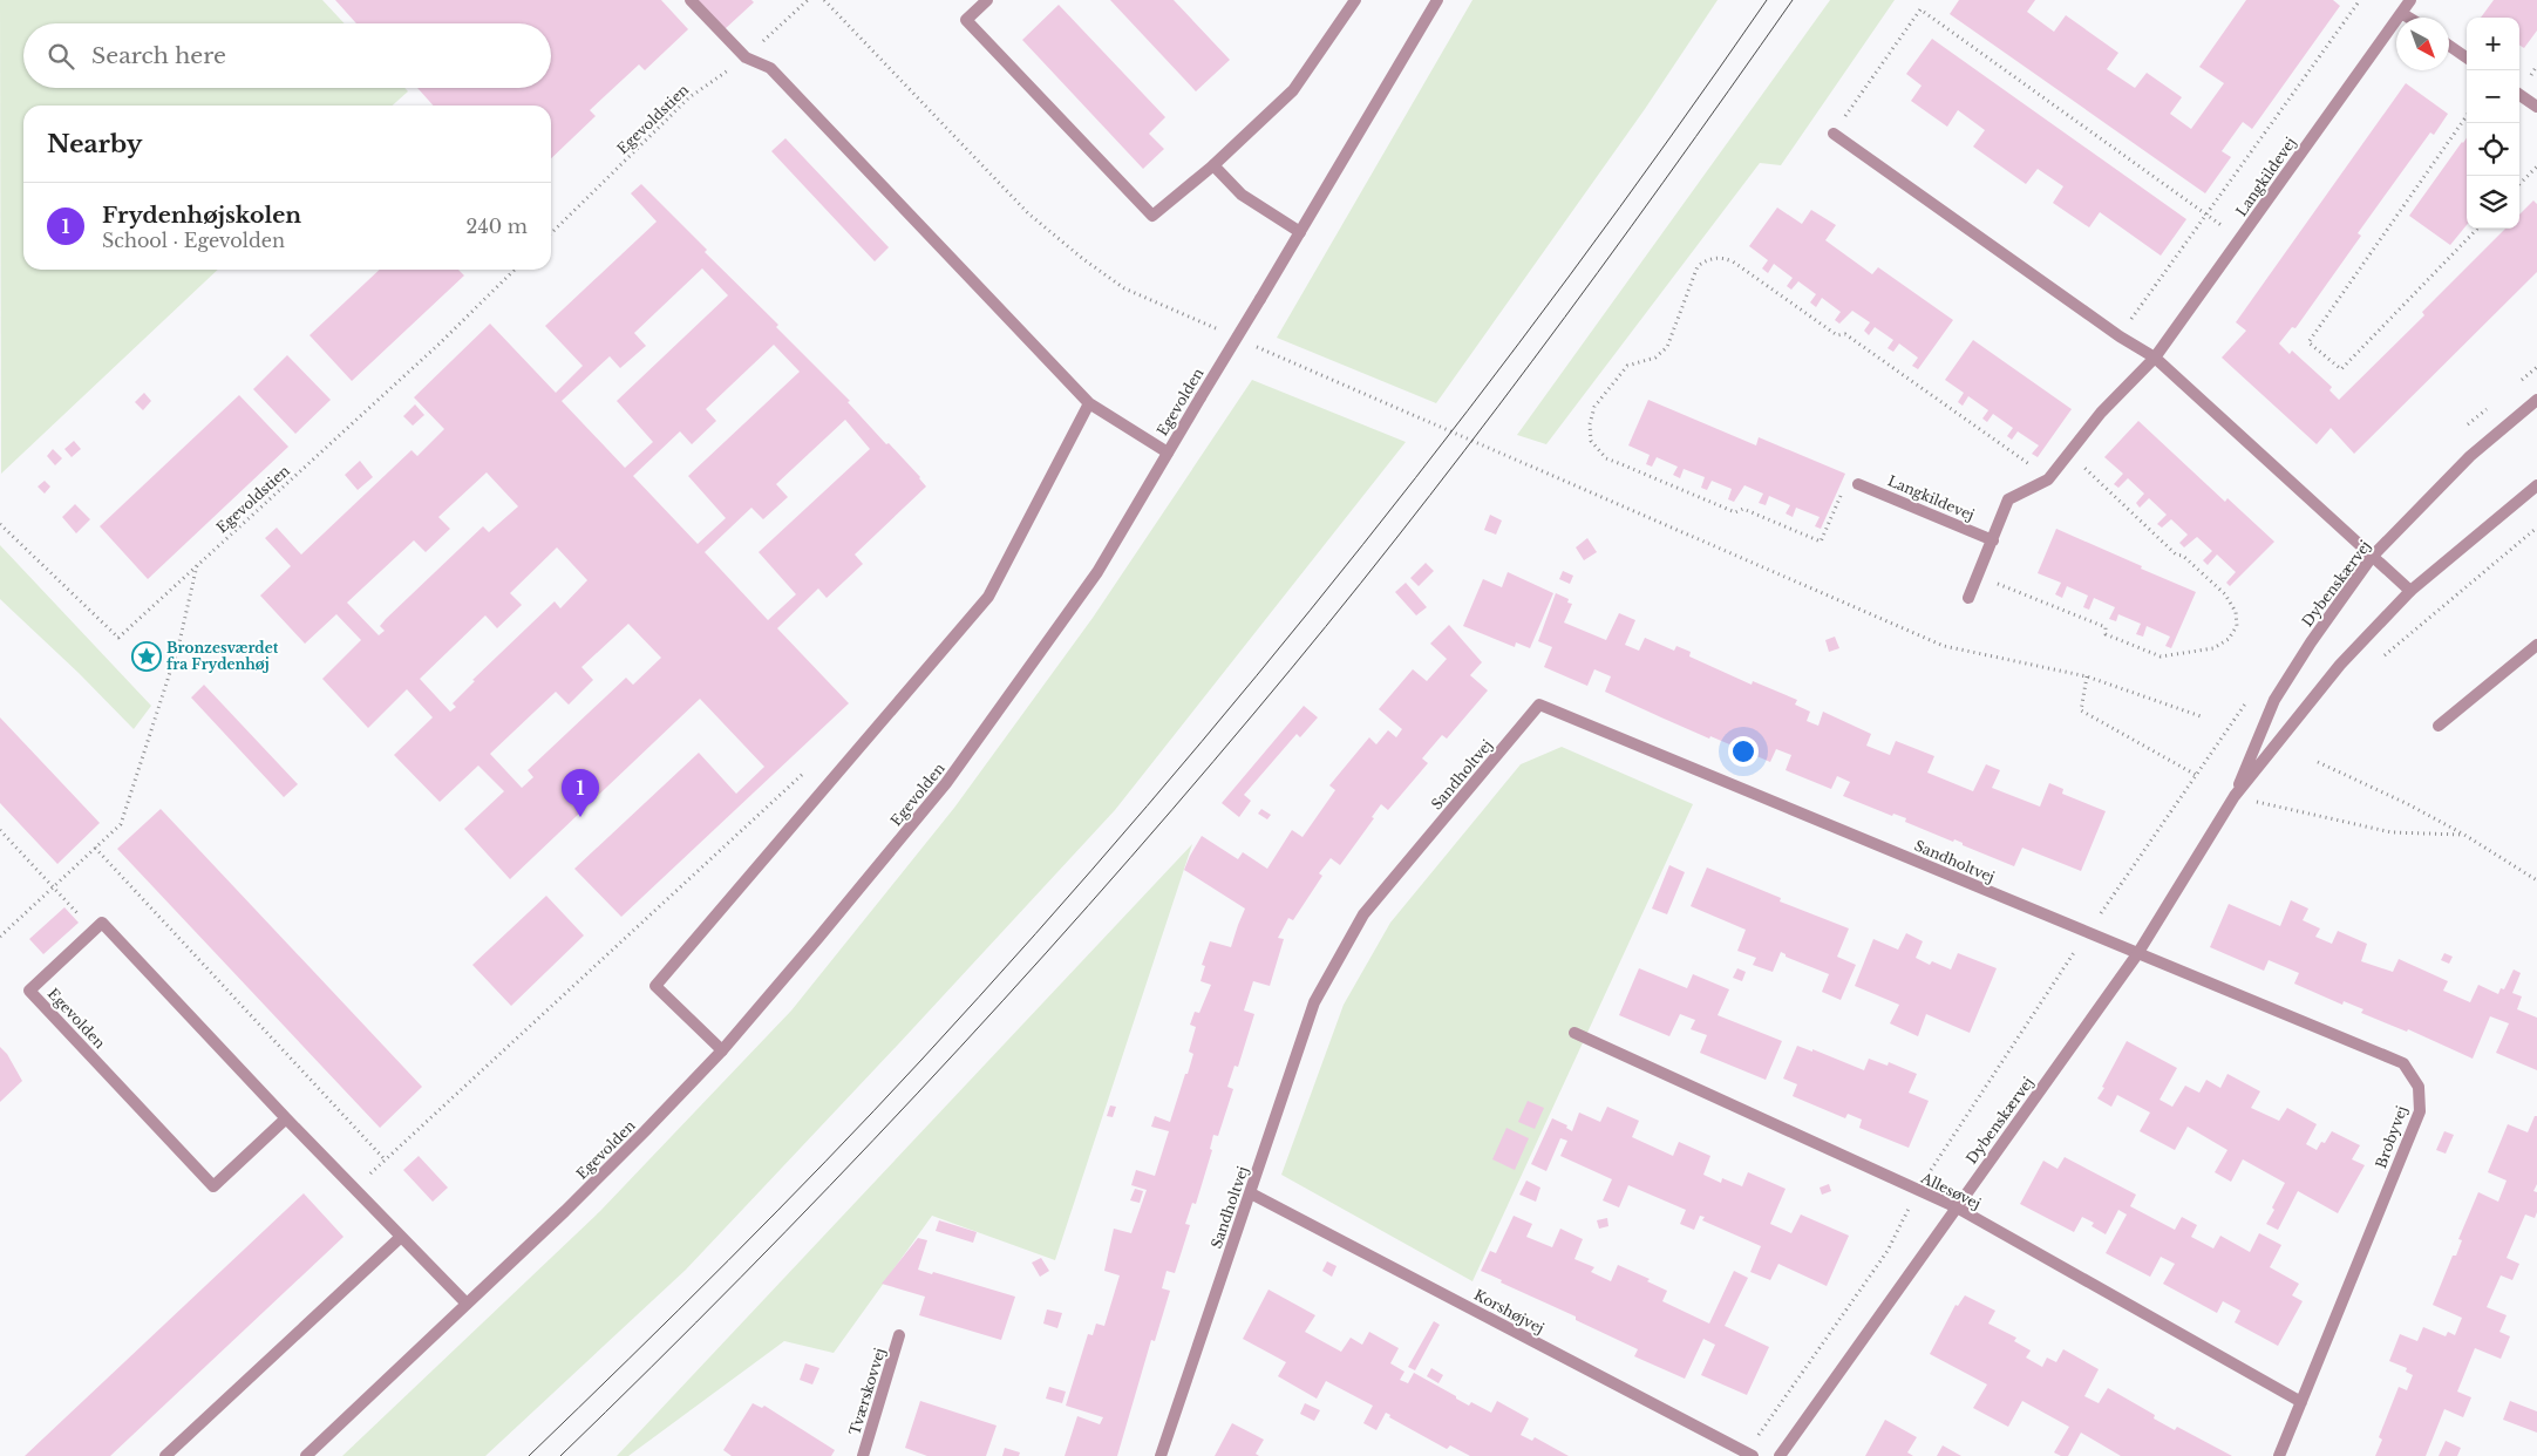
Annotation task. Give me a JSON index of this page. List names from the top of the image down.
{
  "streets": {
    "street": [
      "Langkildevej",
      "Egevolden",
      "Dybenskærvej",
      "Sandholtvej",
      "Brobyvej",
      "Allesøvej",
      "Korshøjvej",
      "Tværskovvej"
    ],
    "path": ["Egevoldstien"]
  },
  "crossings": [
    ["Dybenskærvej", "Sandholtvej"],
    ["Dybenskærvej", "Brobyvej"],
    ["Dybenskærvej", "Allesøvej"],
    ["Sandholtvej", "Brobyvej"],
    ["Sandholtvej", "Korshøjvej"],
    ["Brobyvej", "Allesøvej"]
  ],
  "places": {
    "place": ["Bronzesværdet fra Frydenhøj"]
  },
  "north": "bottom right",
  "page": {
    "map_buttons": ["+", "−"],
    "search": "Search here",
    "heading": "Nearby",
    "list": [
      {
        "mark": "1",
        "name": "Frydenhøjskolen",
        "note": "School · Egevolden",
        "value": "240 m"
      }
    ],
    "pins": "1"
  }
}
